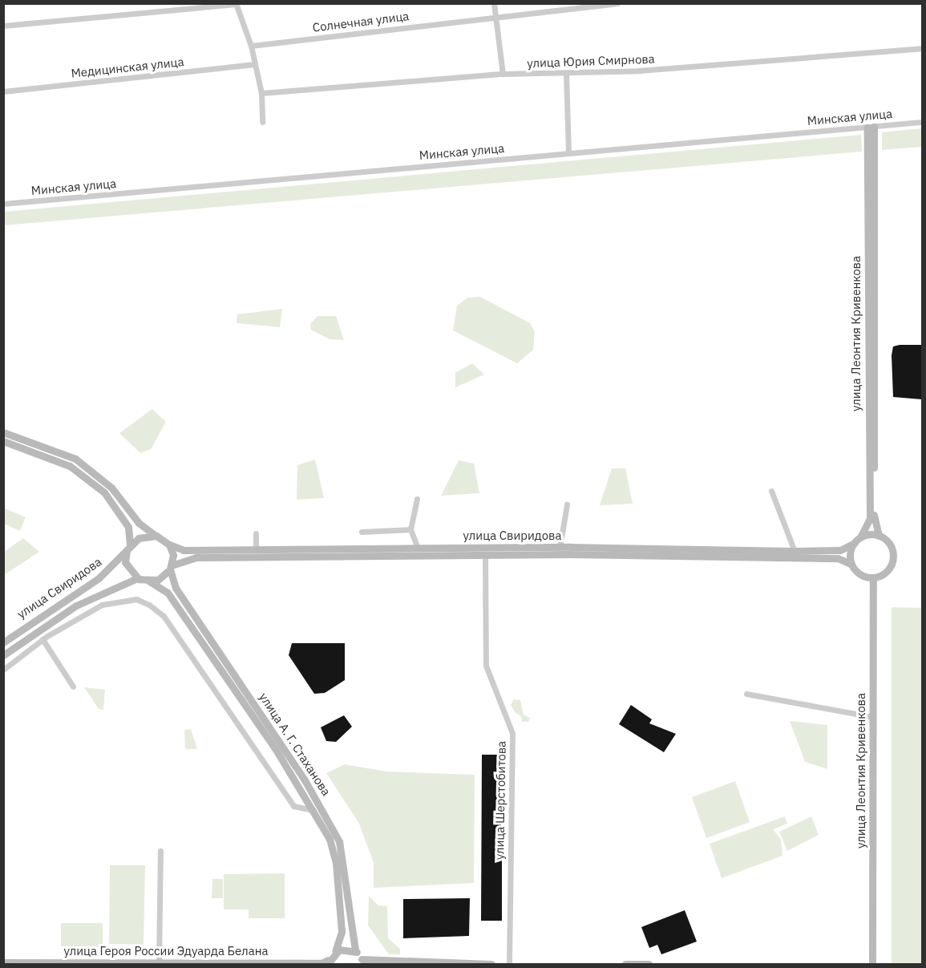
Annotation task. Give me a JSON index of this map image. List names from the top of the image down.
{
  "streets": {
    "street": [
      "Солнечная улица",
      "улица Юрия Смирнова",
      "Медицинская улица",
      "Минская улица",
      "улица Леонтия Кривенкова",
      "улица Свиридова",
      "улица А. Г. Стаханова",
      "улица Шерстобитова",
      "улица Героя России Эдуарда Белана"
    ]
  },
  "crossings": [
    ["Минская улица", "улица Леонтия Кривенкова"],
    ["улица Леонтия Кривенкова", "улица Свиридова"],
    ["улица Свиридова", "улица А. Г. Стаханова"],
    ["улица Свиридова", "улица Шерстобитова"]
  ]
}
